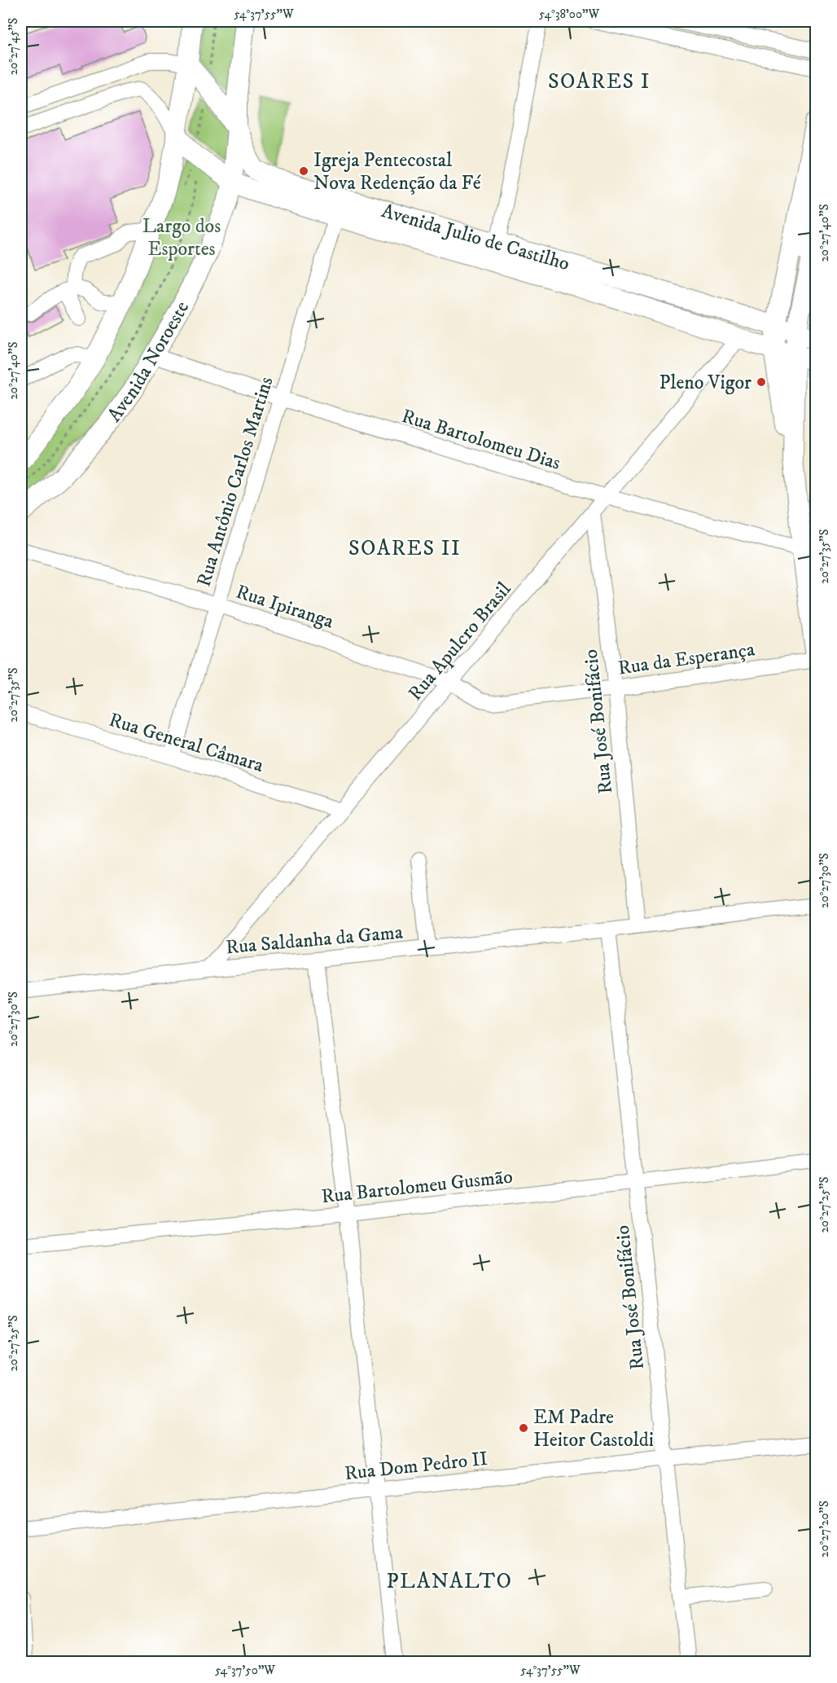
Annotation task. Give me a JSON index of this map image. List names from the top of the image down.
{
  "streets": {
    "main road": ["Avenida Julio de Castilho", "Avenida Noroeste"],
    "street": [
      "Rua Bartolomeu Dias",
      "Rua Antônio Carlos Martins",
      "Rua Ipiranga",
      "Rua Apulcro Brasil",
      "Rua da Esperança",
      "Rua José Bonifácio",
      "Rua General Câmara",
      "Rua Saldanha da Gama",
      "Rua Bartolomeu Gusmão",
      "Rua Dom Pedro II"
    ]
  },
  "crossings": [
    ["Avenida Julio de Castilho", "Avenida Noroeste"],
    ["Avenida Julio de Castilho", "Rua Antônio Carlos Martins"],
    ["Avenida Julio de Castilho", "Rua Apulcro Brasil"],
    ["Avenida Noroeste", "Rua Bartolomeu Dias"],
    ["Rua Bartolomeu Dias", "Rua Antônio Carlos Martins"],
    ["Rua Bartolomeu Dias", "Rua Apulcro Brasil"],
    ["Rua Antônio Carlos Martins", "Rua Ipiranga"],
    ["Rua Antônio Carlos Martins", "Rua General Câmara"],
    ["Rua Ipiranga", "Rua Apulcro Brasil"],
    ["Rua Ipiranga", "Rua da Esperança"],
    ["Rua Apulcro Brasil", "Rua da Esperança"],
    ["Rua Apulcro Brasil", "Rua José Bonifácio"],
    ["Rua Apulcro Brasil", "Rua General Câmara"],
    ["Rua Apulcro Brasil", "Rua Saldanha da Gama"],
    ["Rua da Esperança", "Rua José Bonifácio"],
    ["Rua José Bonifácio", "Rua Saldanha da Gama"],
    ["Rua José Bonifácio", "Rua Bartolomeu Gusmão"],
    ["Rua José Bonifácio", "Rua Dom Pedro II"]
  ],
  "districts": ["SOARES I", "SOARES II", "PLANALTO"],
  "parks": ["Largo dos Esportes"],
  "places": ["Igreja Pentecostal Nova Redenção da Fé", "Pleno Vigor", "EM Padre Heitor Castoldi"],
  "coordinates": [
    "54°37'55\"W",
    "54°38'00\"W",
    "20°27'45\"S",
    "20°27'40\"S",
    "20°27'35\"S",
    "20°27'30\"S",
    "20°27'25\"S",
    "20°27'20\"S",
    "54°37'50\"W"
  ]
}
